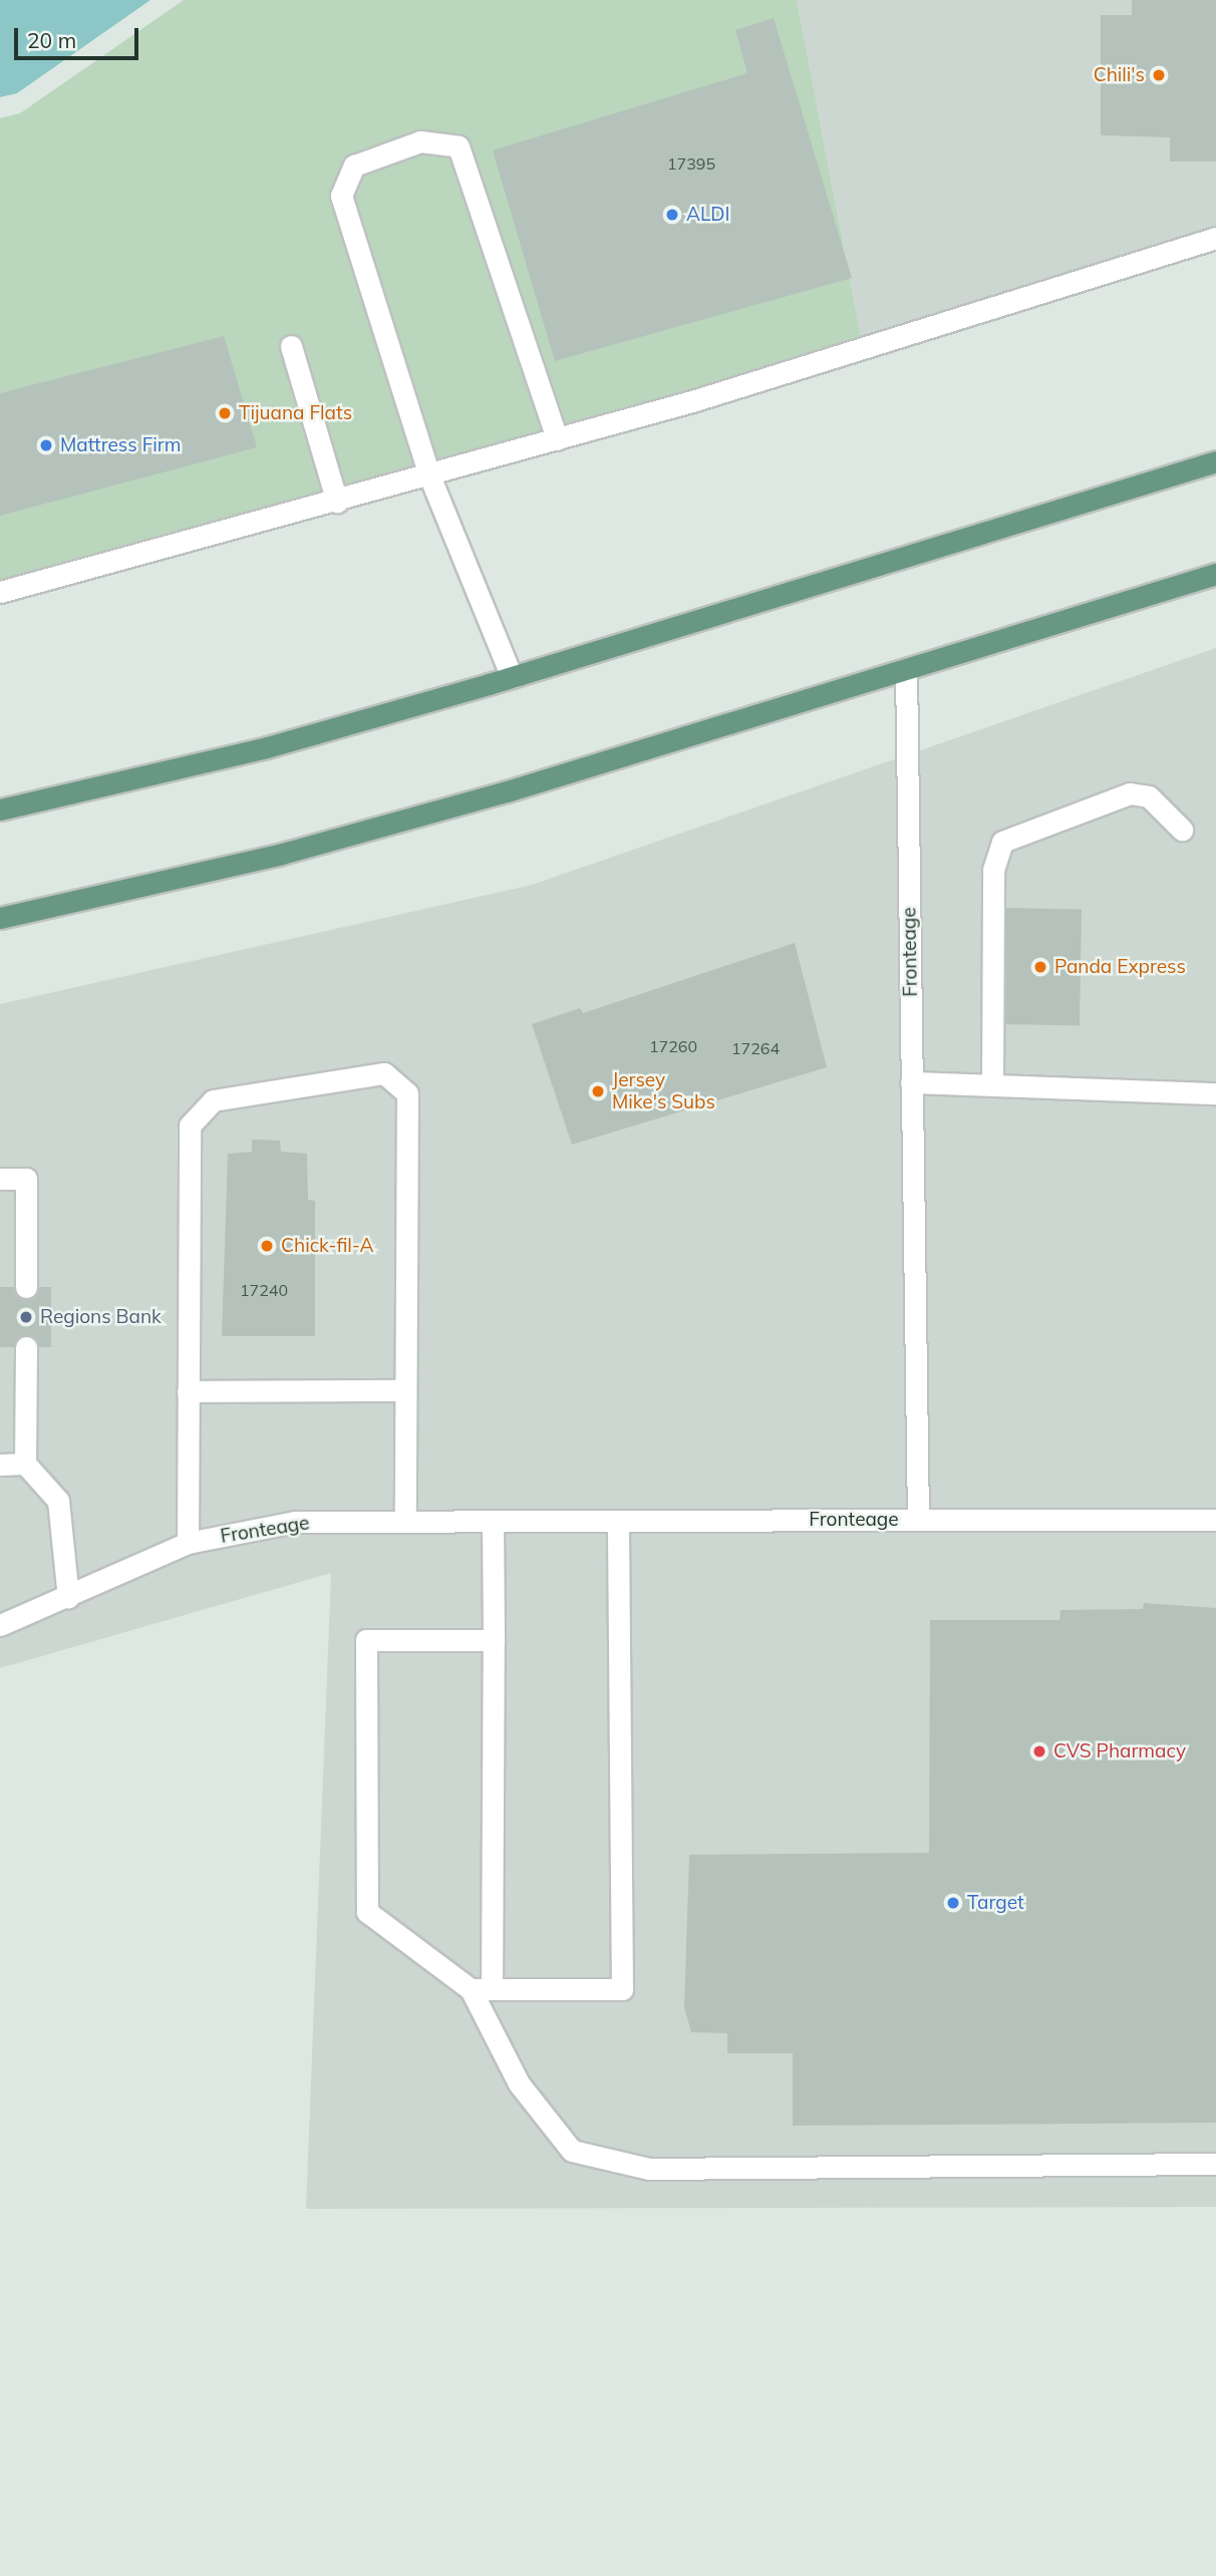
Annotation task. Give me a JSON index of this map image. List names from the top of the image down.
{
  "streets": {
    "lane": ["Fronteage"]
  },
  "places": [
    "Chili's",
    "ALDI",
    "Tijuana Flats",
    "Mattress Firm",
    "Panda Express",
    "Jersey Mike's Subs",
    "Chick-fil-A",
    "Regions Bank",
    "CVS Pharmacy",
    "Target"
  ],
  "house_numbers": [
    "17395",
    "17260",
    "17264",
    "17240"
  ],
  "scale_bar": "20 m"
}
